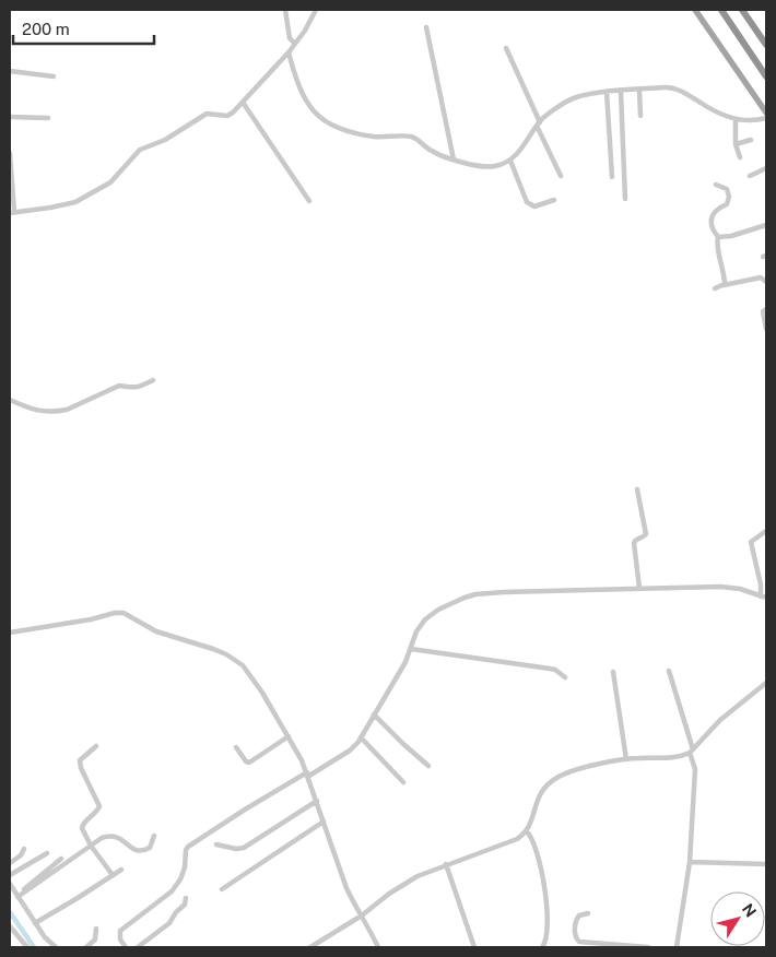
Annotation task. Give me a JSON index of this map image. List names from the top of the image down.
{
  "scale_bar": "200 m",
  "north": "top right"
}
